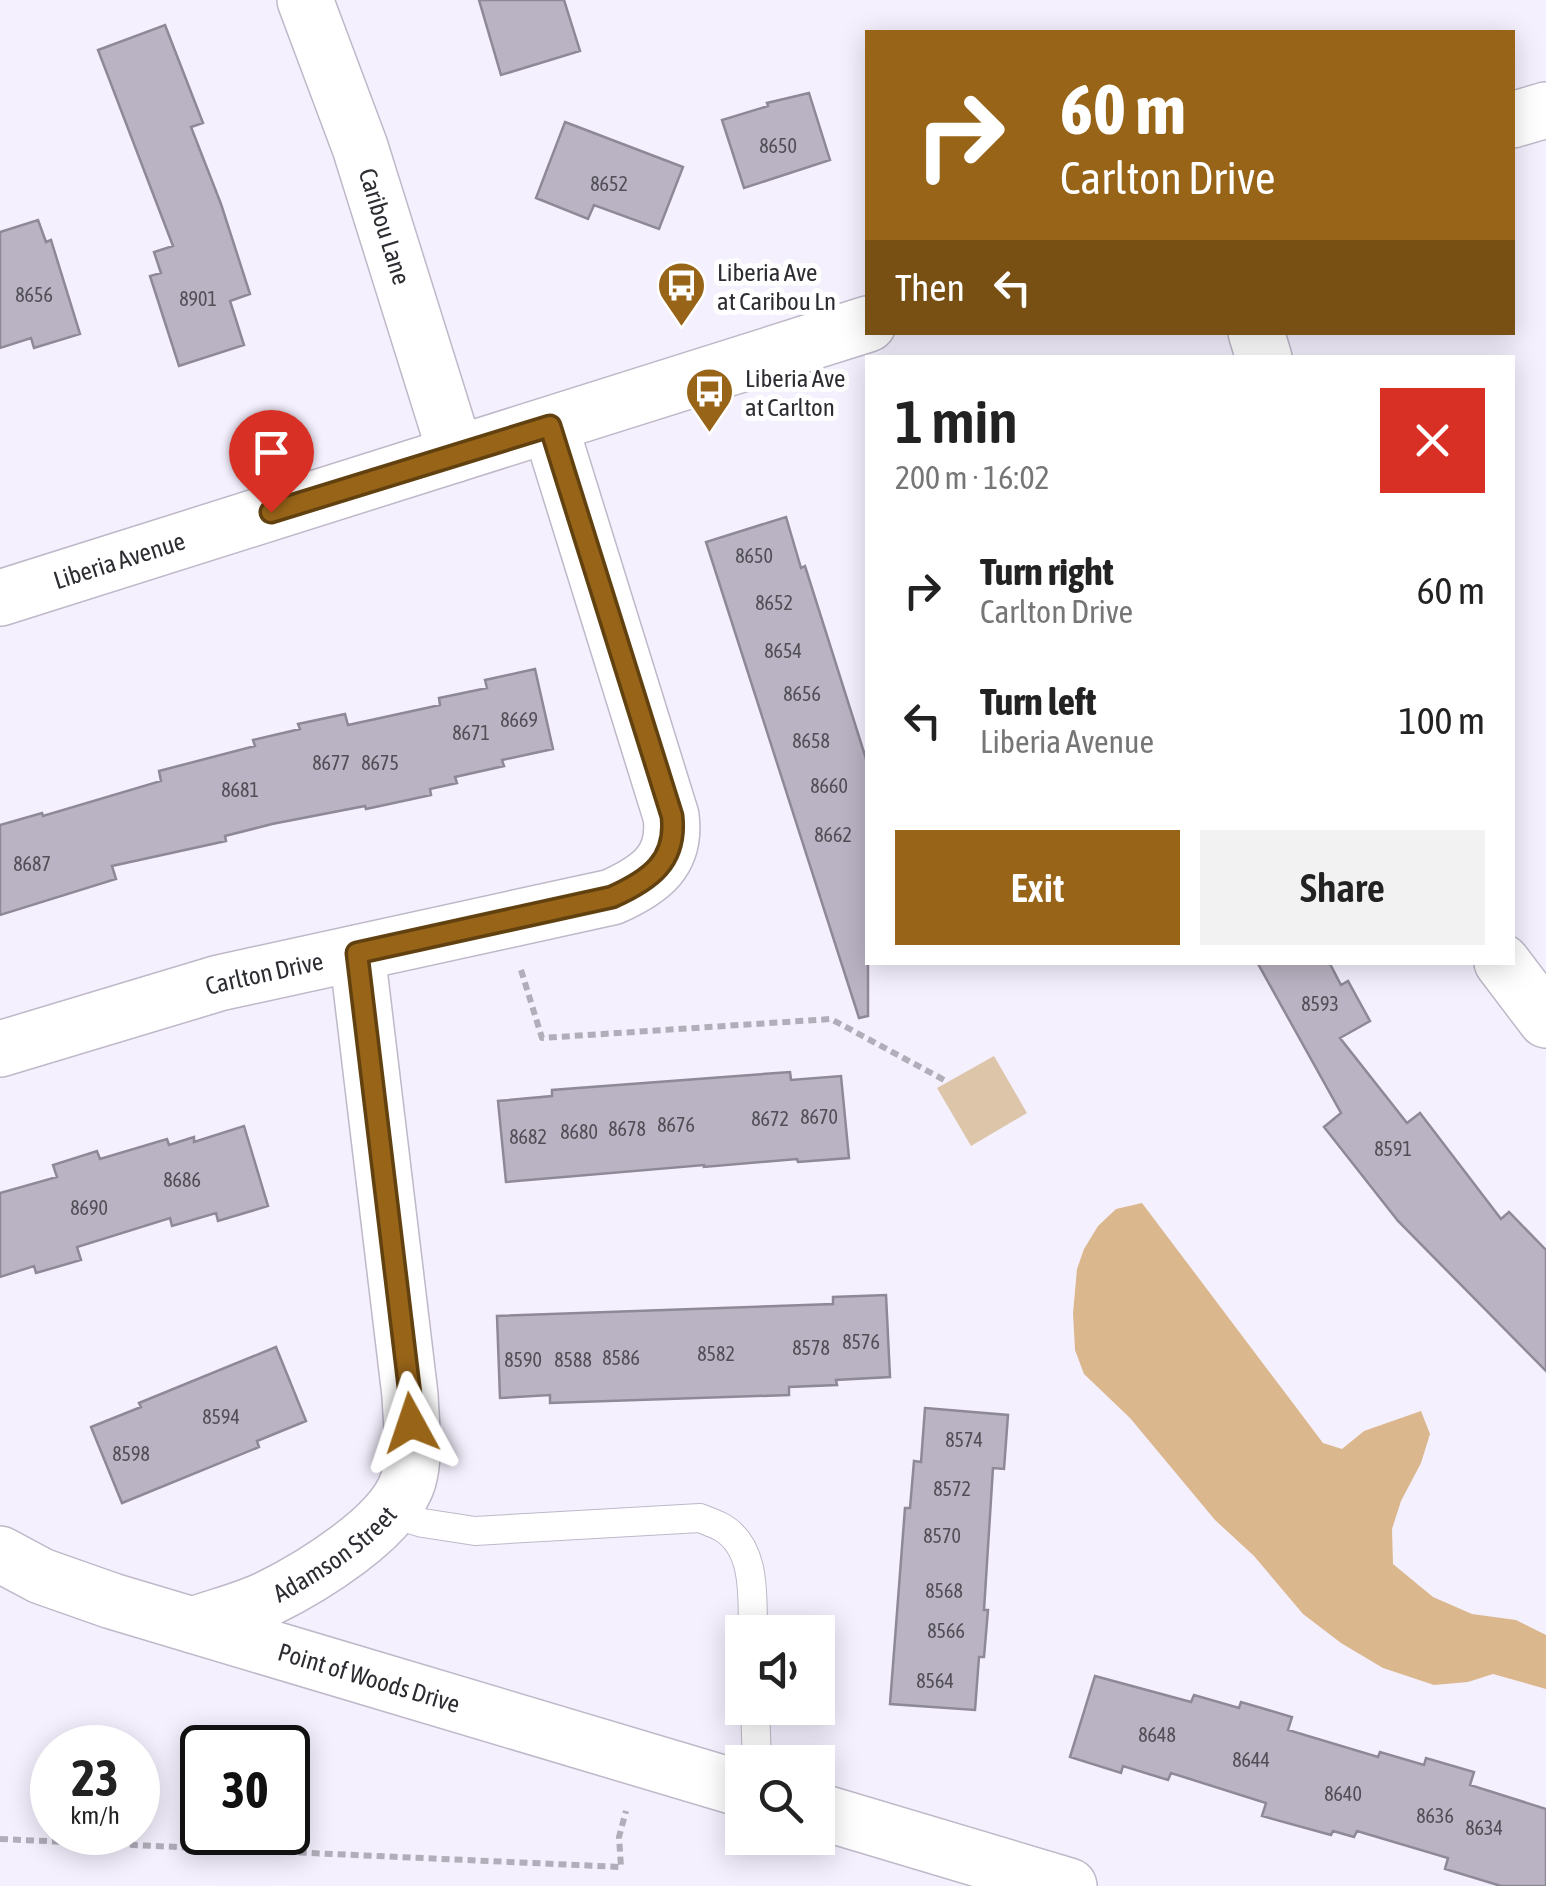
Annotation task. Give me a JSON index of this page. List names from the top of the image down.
{
  "streets": {
    "street": [
      "Caribou Lane",
      "Liberia Avenue",
      "Carlton Drive",
      "Adamson Street",
      "Point of Woods Drive"
    ]
  },
  "crossings": [
    ["Caribou Lane", "Liberia Avenue"],
    ["Liberia Avenue", "Carlton Drive"],
    ["Carlton Drive", "Adamson Street"],
    ["Adamson Street", "Point of Woods Drive"]
  ],
  "places": {
    "bus stop": ["Liberia Ave at Caribou Ln", "Liberia Ave at Carlton"]
  },
  "house_numbers": [
    "8650",
    "8652",
    "8656",
    "8901",
    "8650",
    "8652",
    "8654",
    "8656",
    "8669",
    "8671",
    "8658",
    "8677",
    "8675",
    "8660",
    "8681",
    "8662",
    "8687",
    "8593",
    "8670",
    "8672",
    "8676",
    "8678",
    "8680",
    "8682",
    "8591",
    "8686",
    "8690",
    "8576",
    "8578",
    "8582",
    "8586",
    "8590",
    "8588",
    "8594",
    "8574",
    "8598",
    "8572",
    "8570",
    "8568",
    "8566",
    "8564",
    "8648",
    "8644",
    "8640",
    "8636",
    "8634"
  ],
  "page": {
    "turn": ["60 m", "Carlton Drive"],
    "then": "Then",
    "heading": ["1 min", "200 m · 16:02"],
    "list": [
      {
        "name": "Turn right",
        "note": "Carlton Drive",
        "value": "60 m"
      },
      {
        "name": "Turn left",
        "note": "Liberia Avenue",
        "value": "100 m"
      }
    ],
    "buttons": ["Exit", "Share"],
    "speed": "23 km/h",
    "limit": "30"
  }
}
